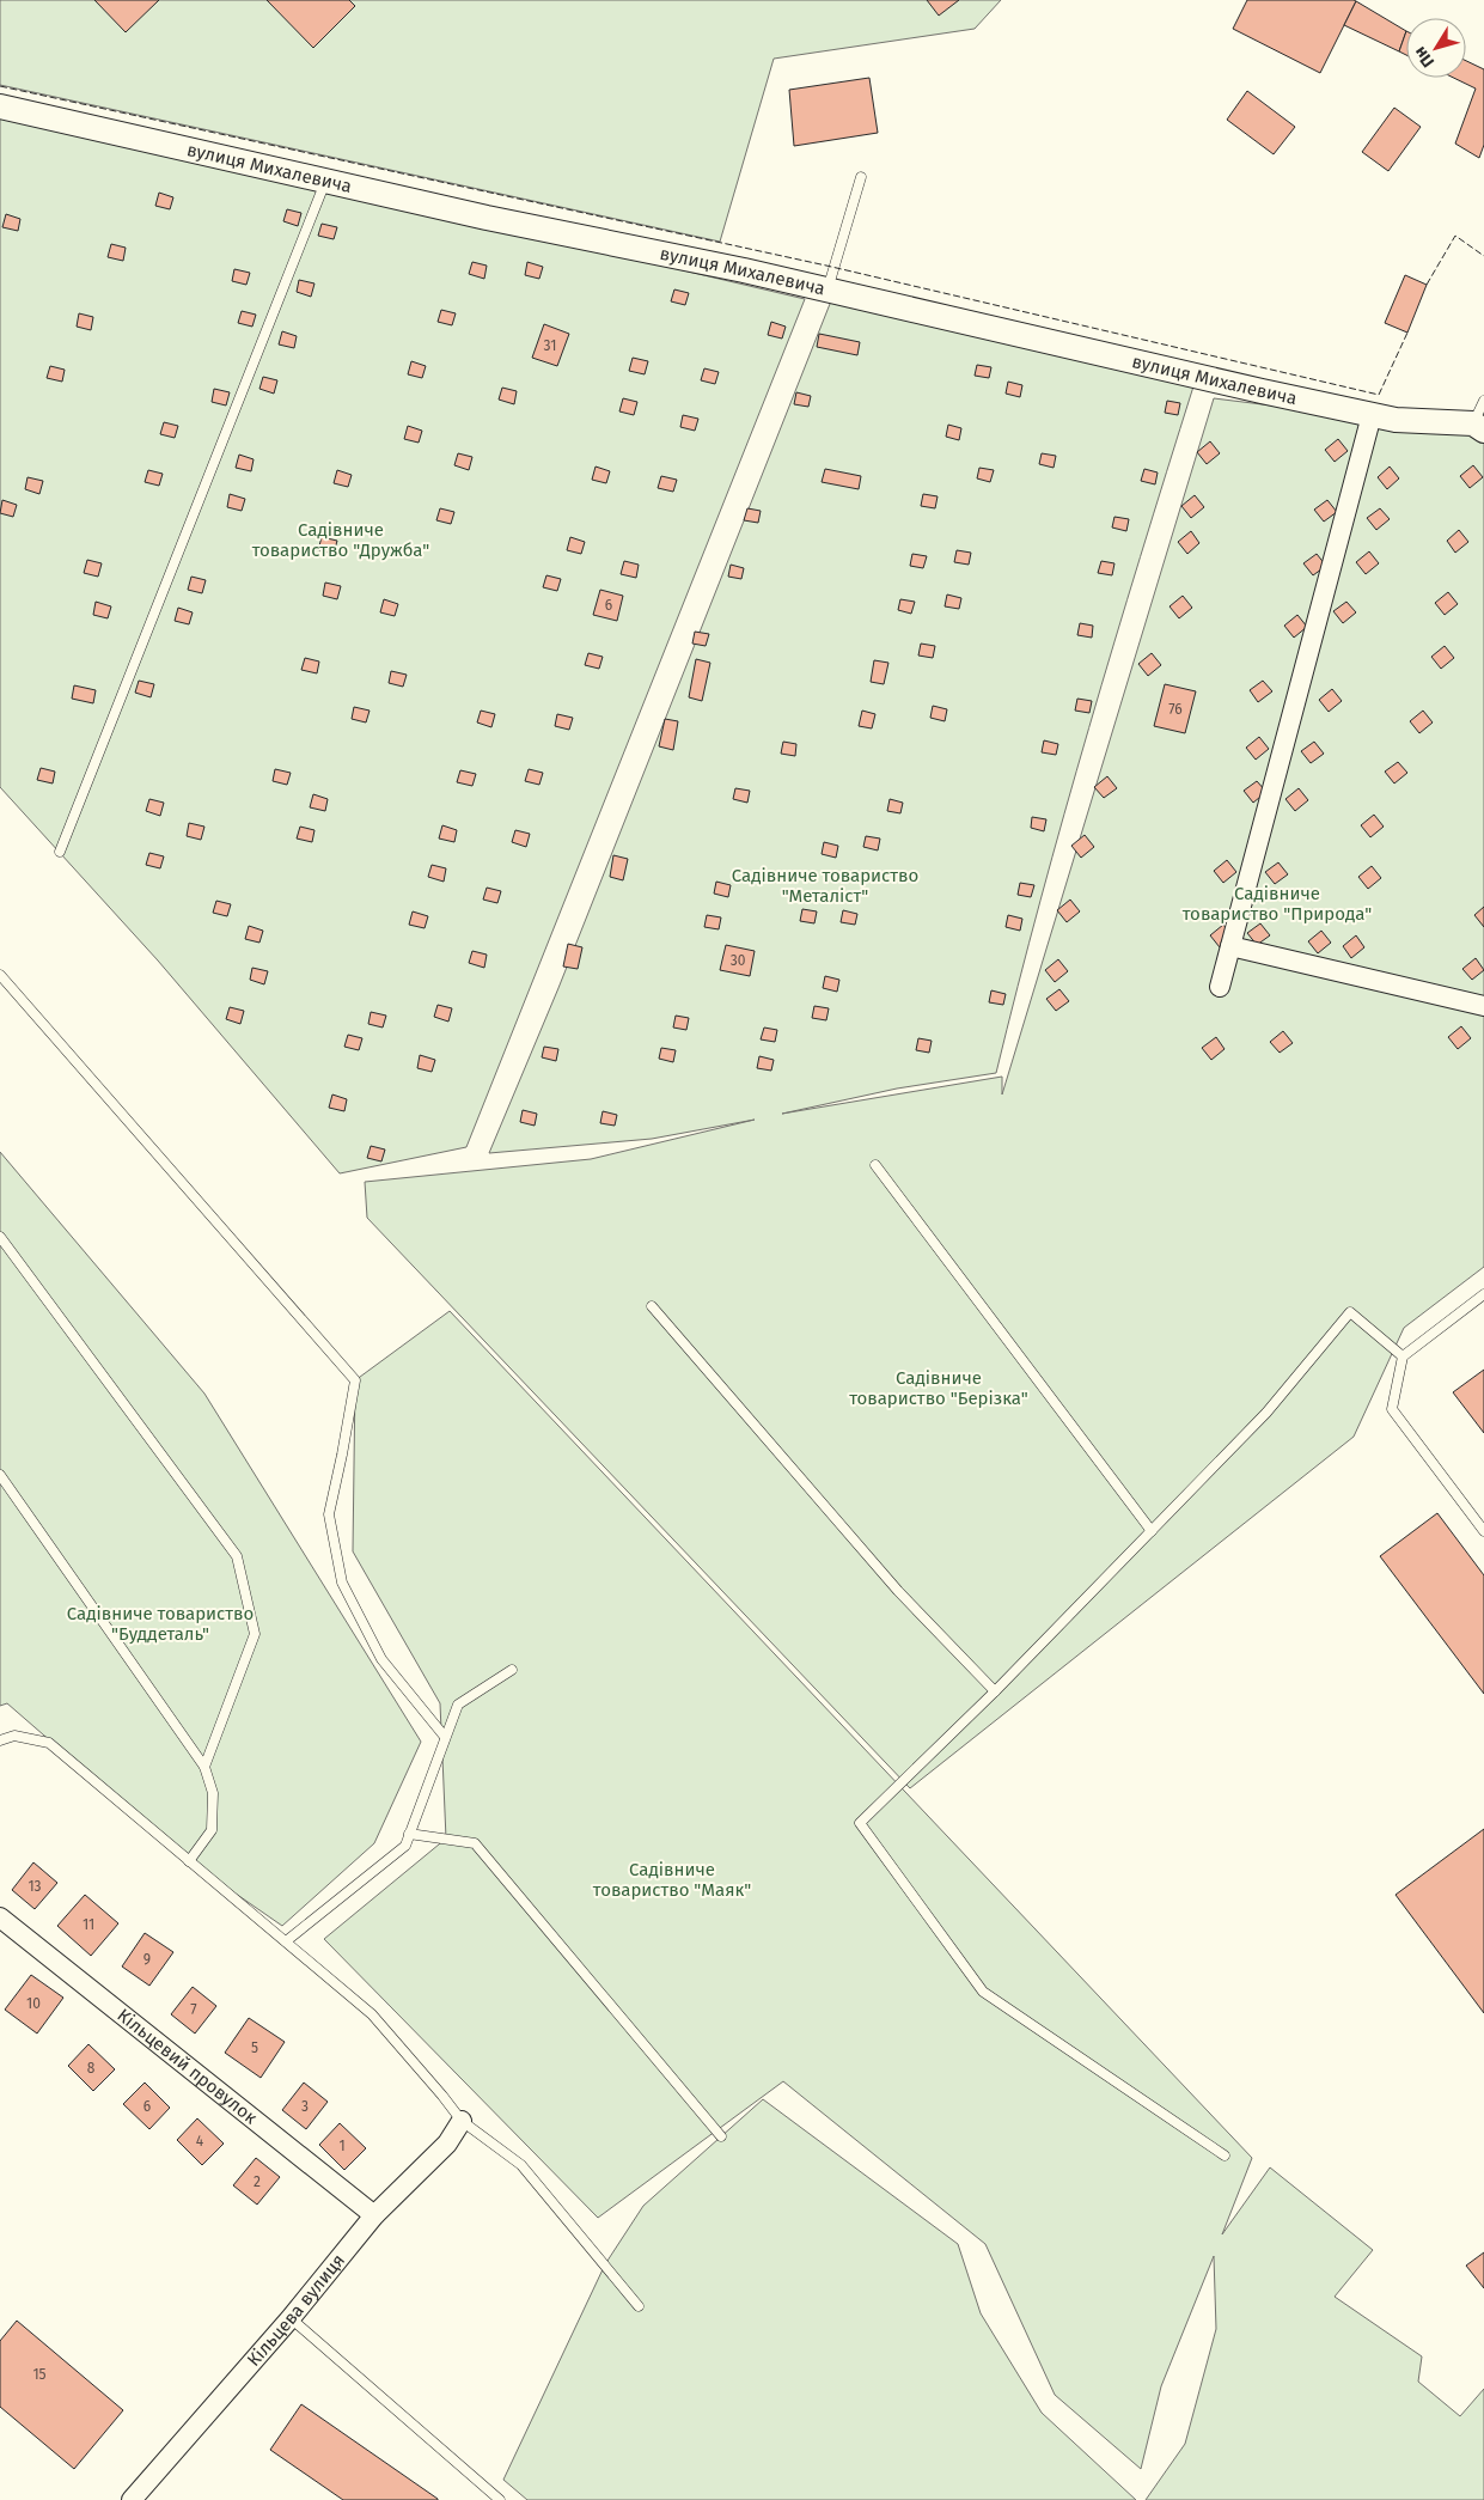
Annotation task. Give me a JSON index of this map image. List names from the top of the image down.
{
  "streets": {
    "street": ["вулиця Михалевича", "Кільцевий провулок", "Кільцева вулиця"]
  },
  "crossings": [
    ["Кільцевий провулок", "Кільцева вулиця"]
  ],
  "parks": [
    "Садівниче товариство \"Дружба\"",
    "Садівниче товариство \"Металіст\"",
    "Садівниче товариство \"Природа\"",
    "Садівниче товариство \"Берізка\"",
    "Садівниче товариство \"Буддеталь\"",
    "Садівниче товариство \"Маяк\""
  ],
  "house_numbers": [
    "31",
    "6",
    "76",
    "30",
    "13",
    "11",
    "9",
    "10",
    "7",
    "5",
    "8",
    "6",
    "3",
    "4",
    "1",
    "2",
    "15"
  ],
  "north": "bottom left"
}
